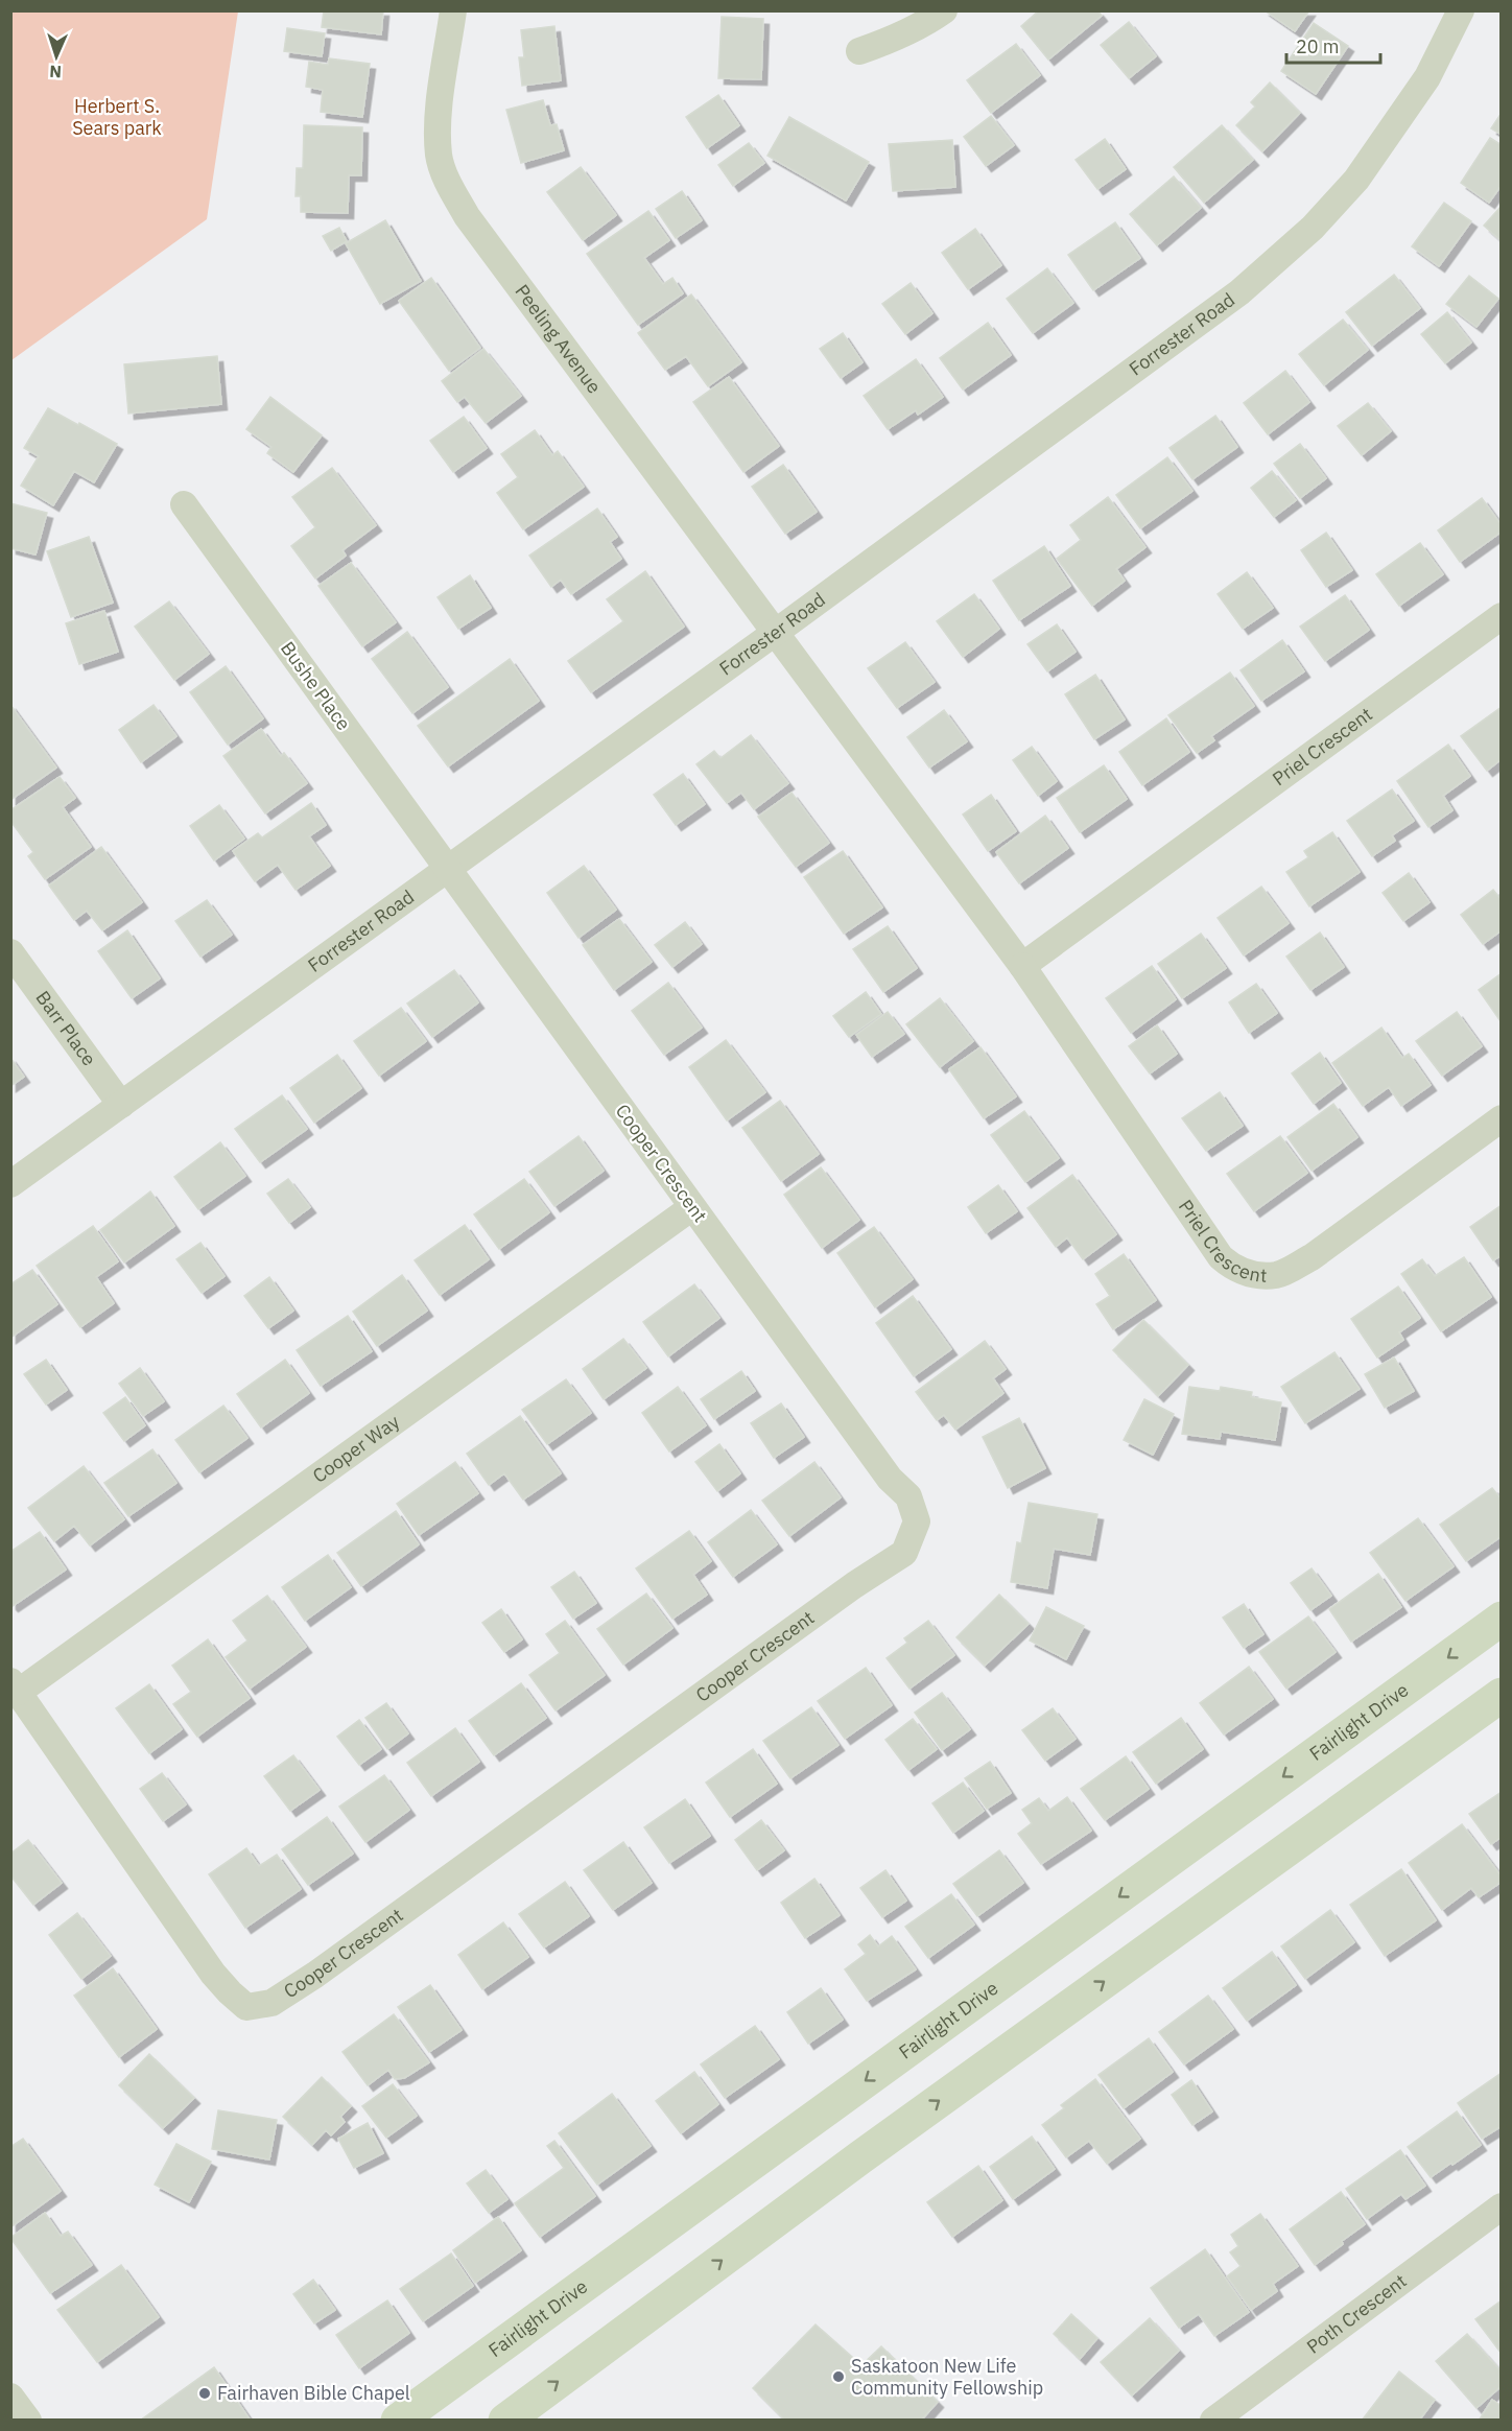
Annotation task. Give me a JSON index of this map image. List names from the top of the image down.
{
  "streets": {
    "main road": ["Fairlight Drive"],
    "street": [
      "Forrester Road",
      "Peeling Avenue",
      "Bushe Place",
      "Priel Crescent",
      "Barr Place",
      "Cooper Crescent",
      "Cooper Way",
      "Poth Crescent"
    ]
  },
  "crossings": [
    ["Forrester Road", "Peeling Avenue"],
    ["Forrester Road", "Bushe Place"],
    ["Forrester Road", "Priel Crescent"],
    ["Forrester Road", "Barr Place"],
    ["Forrester Road", "Cooper Crescent"],
    ["Peeling Avenue", "Priel Crescent"],
    ["Bushe Place", "Cooper Crescent"],
    ["Cooper Crescent", "Cooper Way"]
  ],
  "parks": ["Herbert S. Sears park"],
  "places": ["Saskatoon New Life Community Fellowship", "Fairhaven Bible Chapel"],
  "scale_bar": "20 m",
  "north": "bottom"
}
